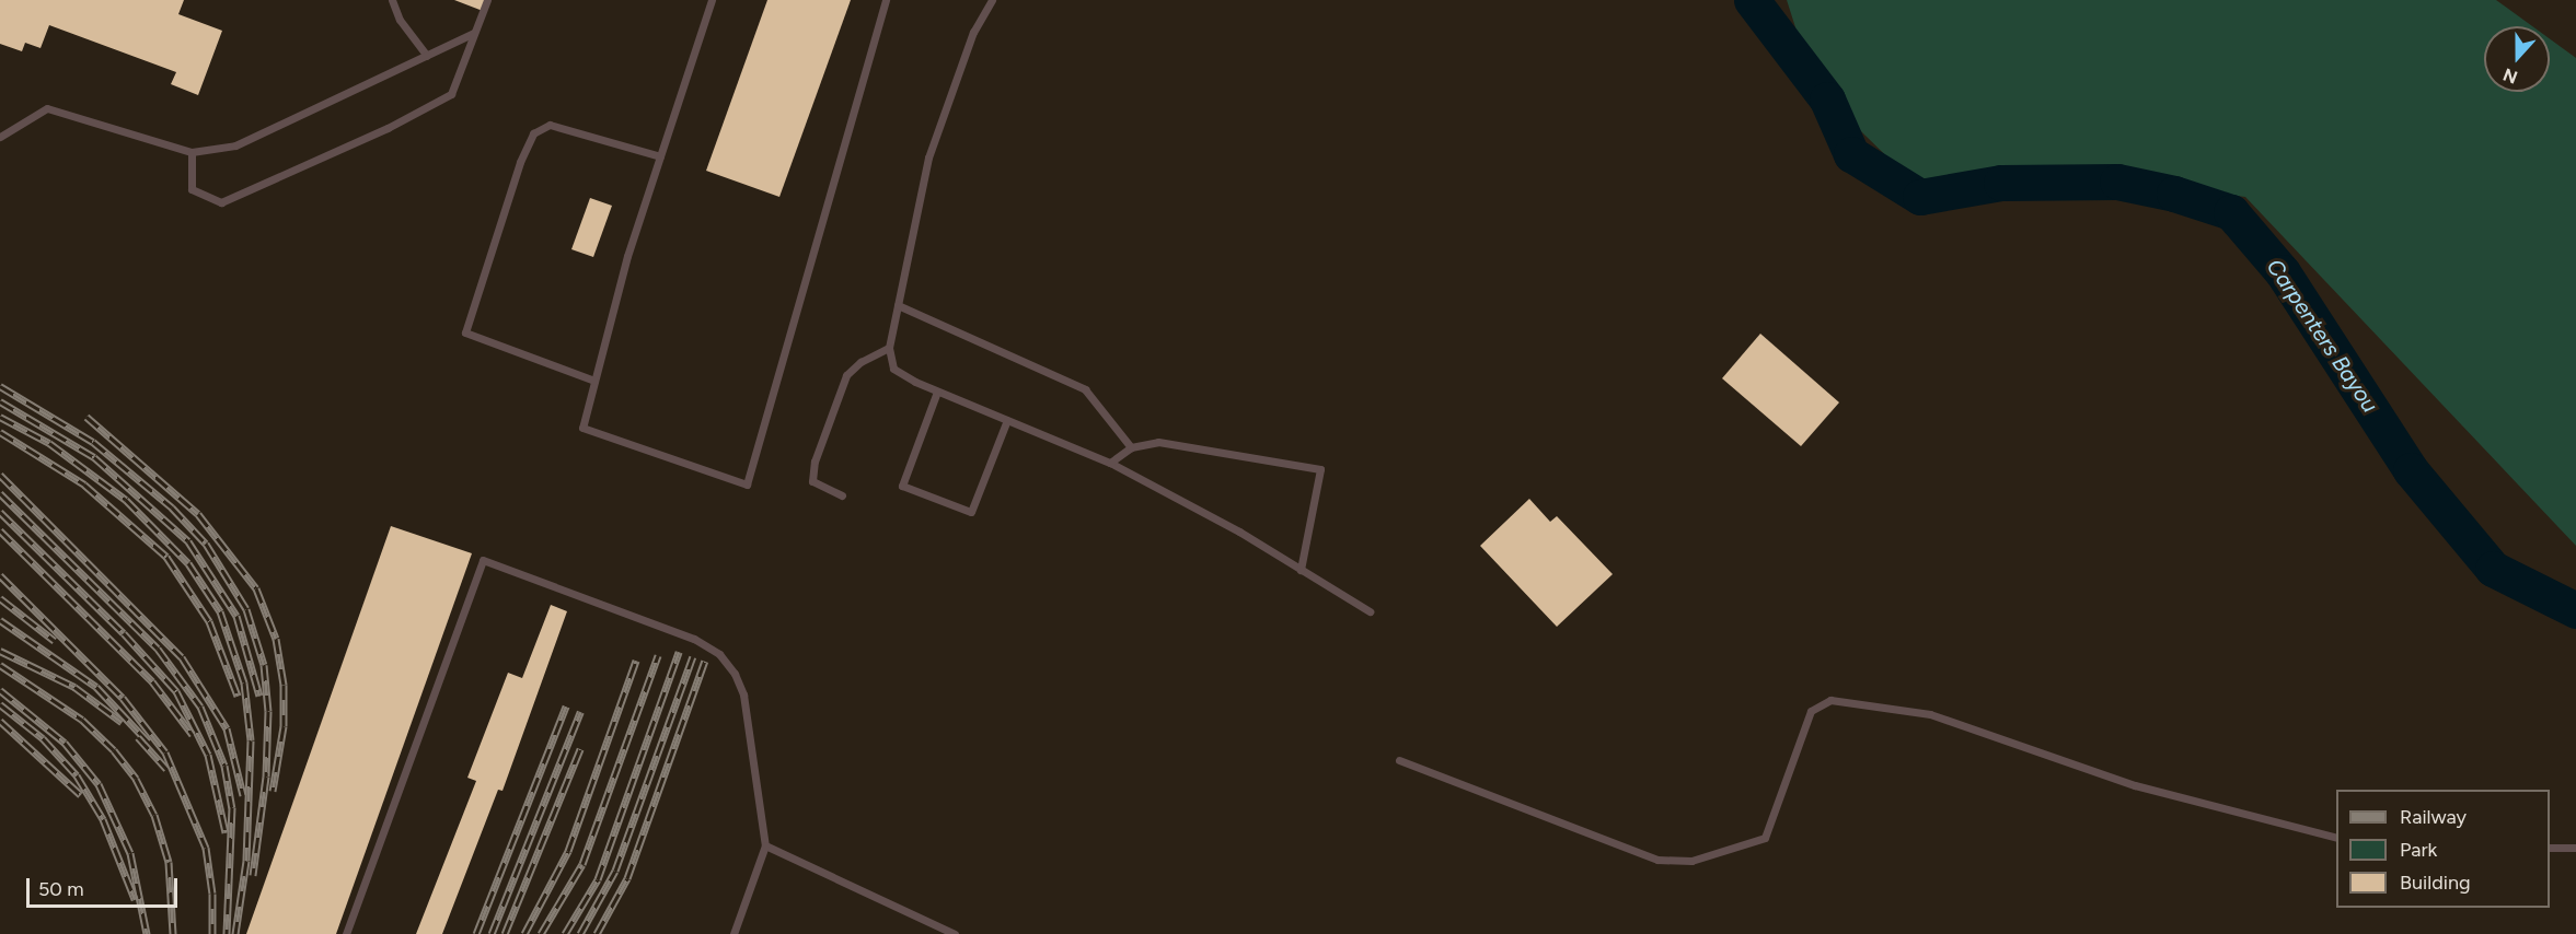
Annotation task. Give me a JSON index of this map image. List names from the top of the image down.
{
  "water": ["Carpenters Bayou"],
  "legend": ["Railway", "Park", "Building"],
  "scale_bar": "50 m",
  "north": "bottom"
}
